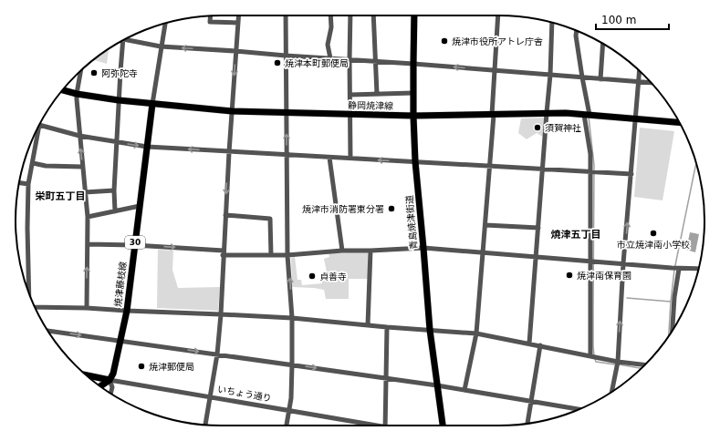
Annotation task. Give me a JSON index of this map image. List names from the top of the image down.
{
  "streets": {
    "main road": [
      "静岡焼津線",
      "青島焼津街道",
      "30",
      "焼津藤枝線",
      "いちょう通り"
    ]
  },
  "crossings": [
    ["静岡焼津線", "青島焼津街道"],
    ["静岡焼津線", "焼津藤枝線"],
    ["焼津藤枝線", "いちょう通り"]
  ],
  "districts": ["栄町五丁目", "焼津五丁目"],
  "places": [
    "焼津市役所アトレ庁舎",
    "焼津本町郵便局",
    "阿弥陀寺",
    "須賀神社",
    "焼津市消防署東分署",
    "市立焼津南小学校",
    "焼津南保育園",
    "貞善寺",
    "焼津郵便局"
  ],
  "scale_bar": "100 m"
}
